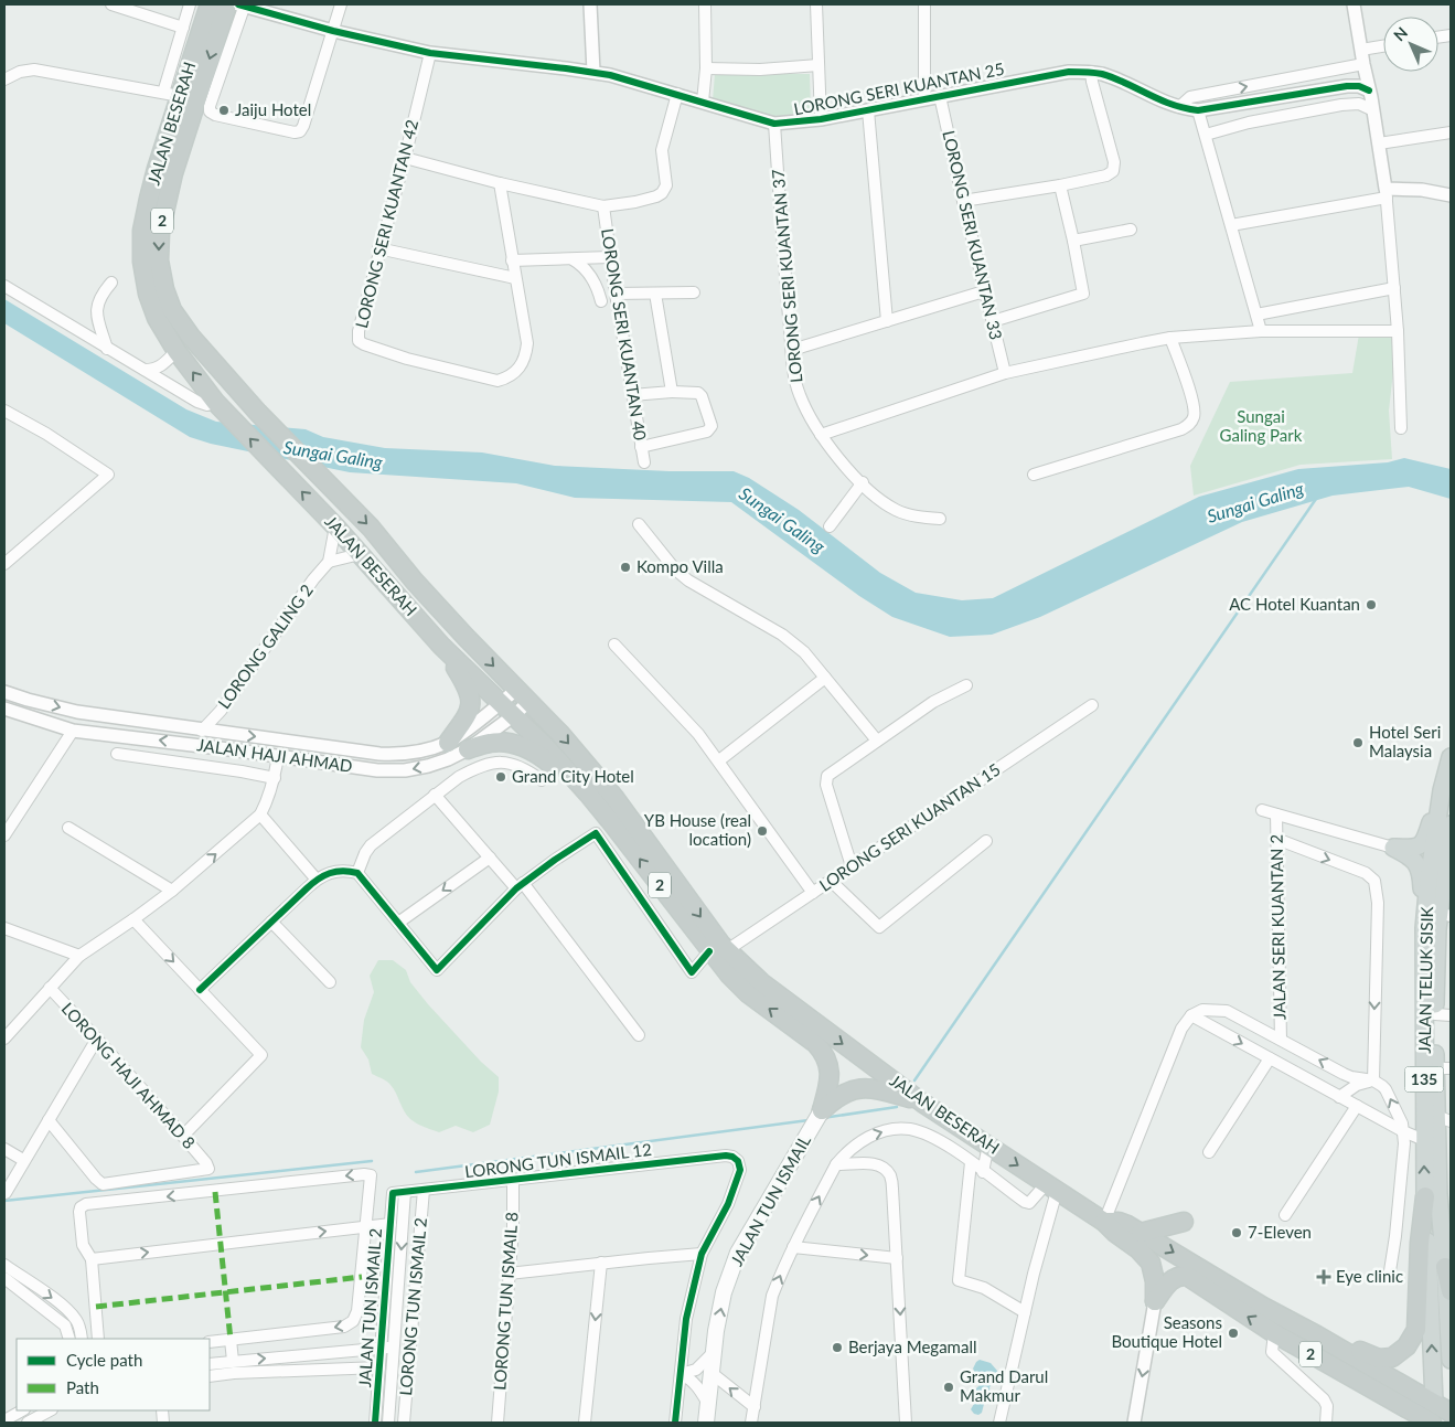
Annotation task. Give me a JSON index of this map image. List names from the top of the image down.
{
  "streets": {
    "highway": ["JALAN BESERAH", "2"],
    "main road": ["JALAN TELUK SISIK", "135", "JALAN TUN ISMAIL"],
    "street": [
      "LORONG SERI KUANTAN 25",
      "LORONG SERI KUANTAN 42",
      "LORONG SERI KUANTAN 33",
      "LORONG SERI KUANTAN 37",
      "LORONG SERI KUANTAN 40",
      "LORONG GALING 2",
      "JALAN HAJI AHMAD",
      "LORONG SERI KUANTAN 15",
      "JALAN SERI KUANTAN 2",
      "LORONG HAJI AHMAD 8",
      "LORONG TUN ISMAIL 12",
      "LORONG TUN ISMAIL 8",
      "LORONG TUN ISMAIL 2",
      "JALAN TUN ISMAIL 2"
    ]
  },
  "crossings": [
    ["LORONG SERI KUANTAN 25", "JALAN BESERAH"],
    ["LORONG SERI KUANTAN 25", "LORONG SERI KUANTAN 42"],
    ["LORONG SERI KUANTAN 25", "LORONG SERI KUANTAN 33"],
    ["LORONG SERI KUANTAN 25", "LORONG SERI KUANTAN 37"],
    ["JALAN BESERAH", "2"],
    ["JALAN BESERAH", "LORONG GALING 2"],
    ["JALAN BESERAH", "JALAN HAJI AHMAD"],
    ["JALAN BESERAH", "LORONG SERI KUANTAN 15"],
    ["JALAN BESERAH", "JALAN TELUK SISIK"],
    ["JALAN BESERAH", "JALAN TUN ISMAIL"],
    ["2", "JALAN TELUK SISIK"],
    ["2", "JALAN TUN ISMAIL"],
    ["LORONG GALING 2", "JALAN HAJI AHMAD"],
    ["LORONG TUN ISMAIL 12", "LORONG TUN ISMAIL 8"],
    ["LORONG TUN ISMAIL 12", "LORONG TUN ISMAIL 2"],
    ["LORONG TUN ISMAIL 12", "JALAN TUN ISMAIL 2"]
  ],
  "one_way": ["JALAN TUN ISMAIL"],
  "water": ["Sungai Galing"],
  "parks": ["Sungai Galing Park"],
  "places": {
    "other": [
      "Jaiju Hotel",
      "Kompo Villa",
      "AC Hotel Kuantan",
      "Hotel Seri Malaysia",
      "Grand City Hotel",
      "YB House (real location)",
      "7-Eleven",
      "Seasons Boutique Hotel",
      "Berjaya Megamall",
      "Grand Darul Makmur"
    ],
    "health": ["Eye clinic"]
  },
  "legend": ["Cycle path", "Path"],
  "north": "top left"
}
